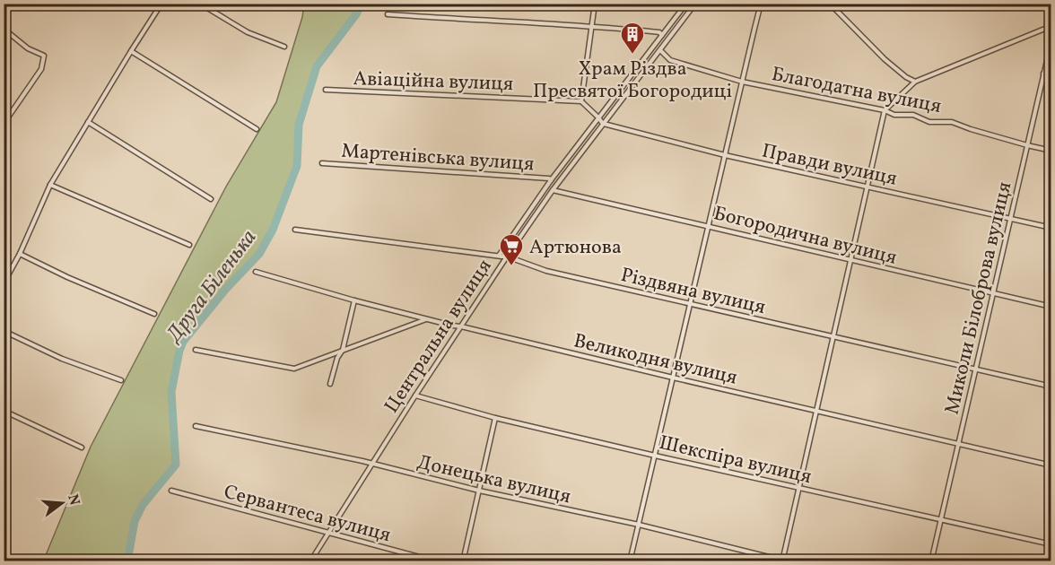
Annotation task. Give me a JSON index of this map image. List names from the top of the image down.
{
  "streets": {
    "street": [
      "Авіаційна вулиця",
      "Благодатна вулиця",
      "Мартенівська вулиця",
      "Правди вулиця",
      "Богородична вулиця",
      "Різдвяна вулиця",
      "Миколи Білоброва вулиця",
      "Центральна вулиця",
      "Великодня вулиця",
      "Шекспіра вулиця",
      "Донецька вулиця",
      "Сервантеса вулиця"
    ]
  },
  "crossings": [
    ["Благодатна вулиця", "Миколи Білоброва вулиця"],
    ["Благодатна вулиця", "Центральна вулиця"],
    ["Мартенівська вулиця", "Центральна вулиця"],
    ["Правди вулиця", "Миколи Білоброва вулиця"],
    ["Правди вулиця", "Центральна вулиця"],
    ["Богородична вулиця", "Миколи Білоброва вулиця"],
    ["Богородична вулиця", "Центральна вулиця"],
    ["Різдвяна вулиця", "Миколи Білоброва вулиця"],
    ["Різдвяна вулиця", "Центральна вулиця"],
    ["Миколи Білоброва вулиця", "Великодня вулиця"],
    ["Миколи Білоброва вулиця", "Шекспіра вулиця"],
    ["Центральна вулиця", "Великодня вулиця"],
    ["Центральна вулиця", "Шекспіра вулиця"],
    ["Центральна вулиця", "Донецька вулиця"],
    ["Центральна вулиця", "Сервантеса вулиця"]
  ],
  "water": ["Друга Біленька"],
  "places": {
    "building": ["Храм Різдва Пресвятої Богородиці"],
    "supermarket": ["Артюнова"]
  },
  "north": "right"
}
